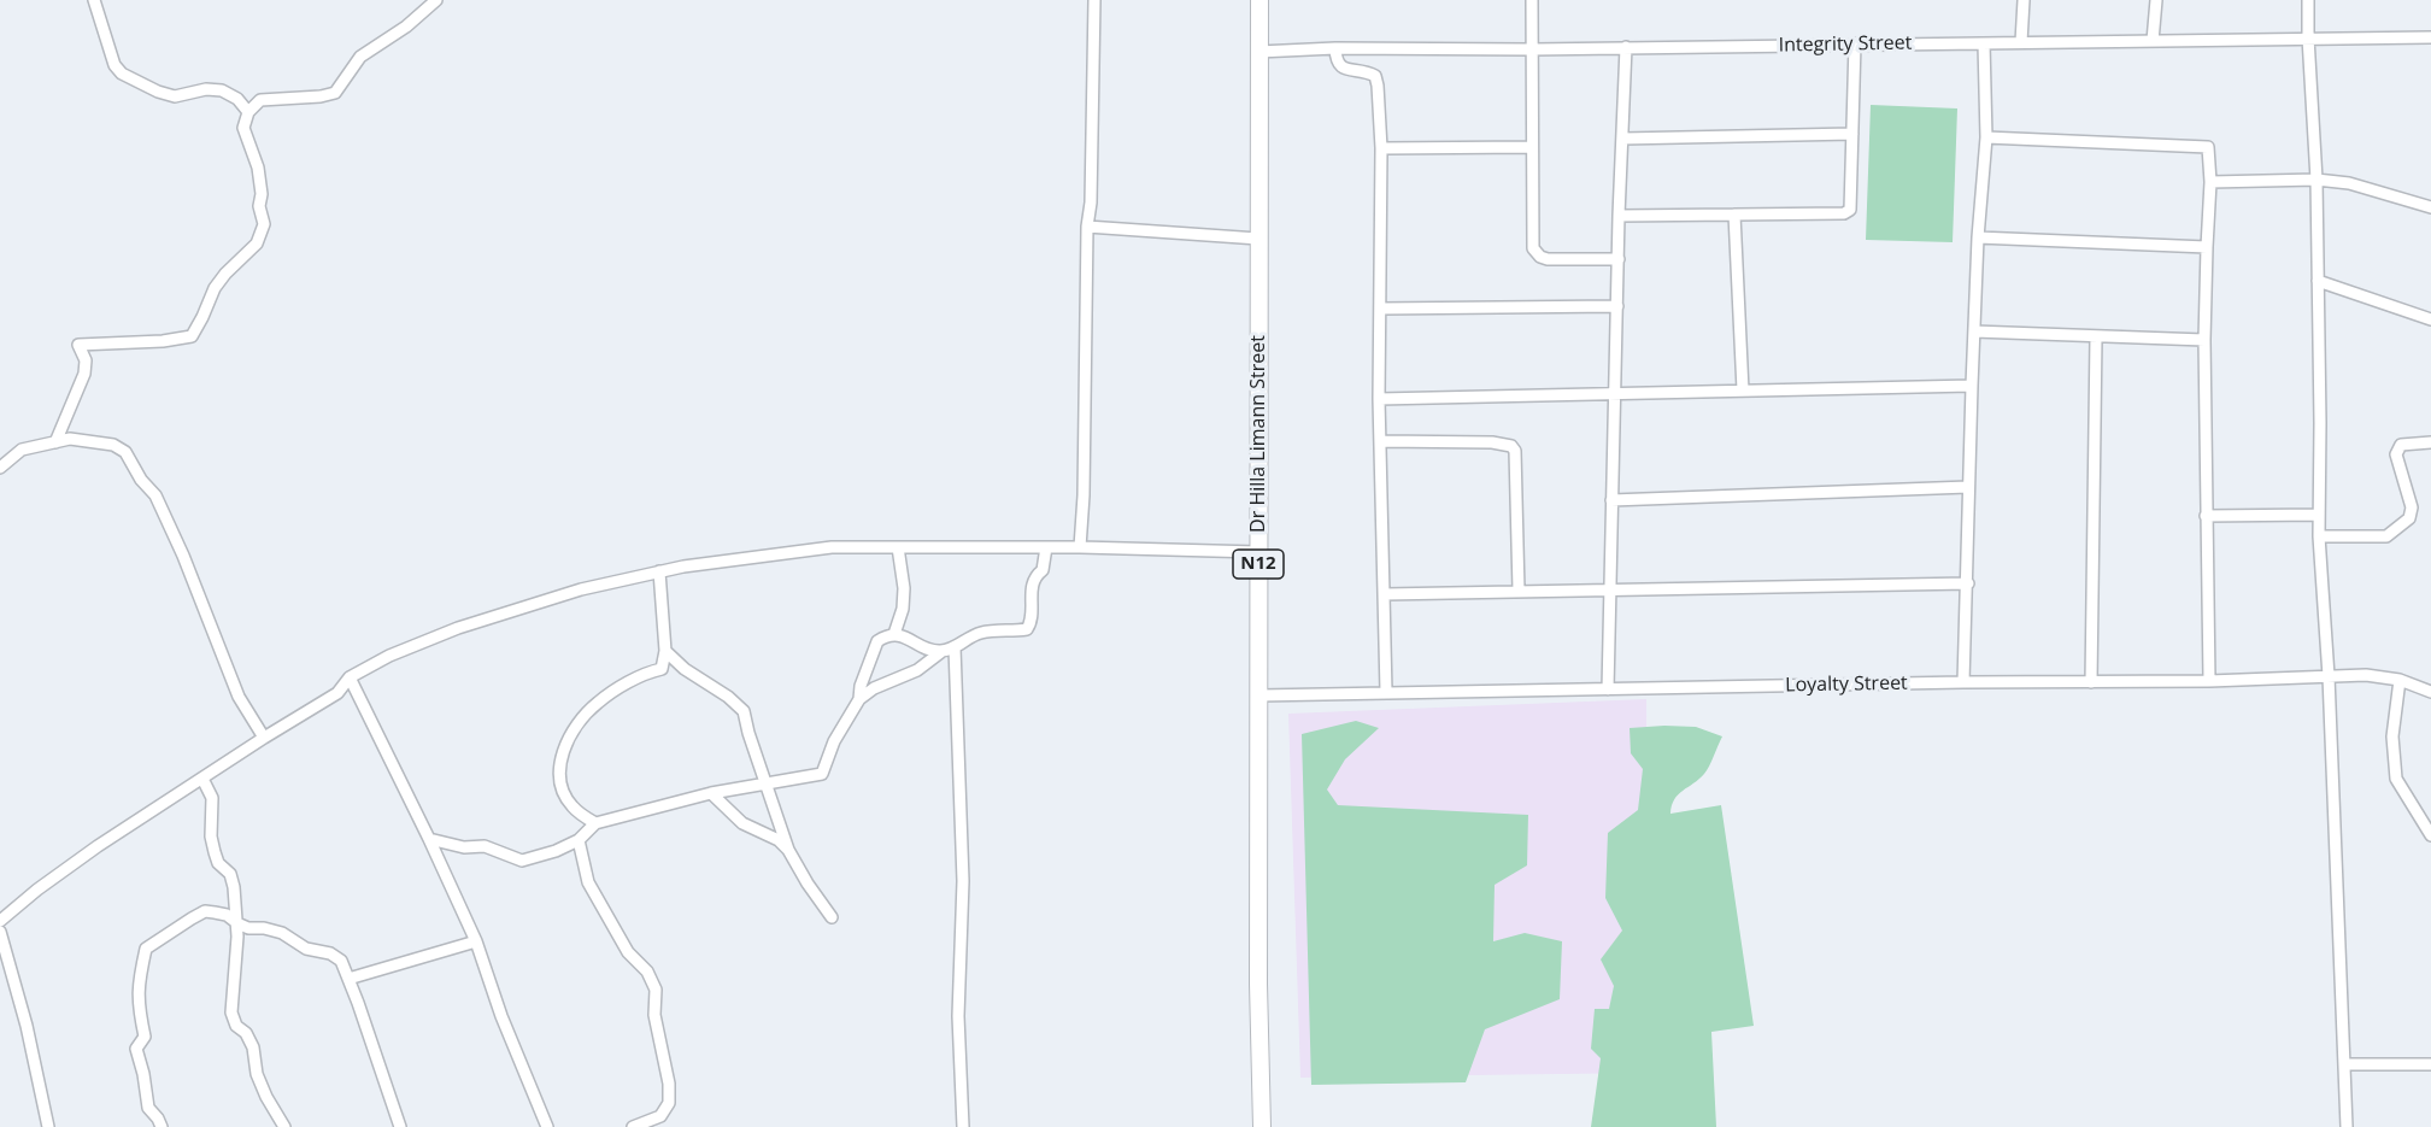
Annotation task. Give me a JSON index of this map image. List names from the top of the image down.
{
  "streets": {
    "highway": ["Dr Hilla Limann Street", "N12"],
    "street": ["Integrity Street", "Loyalty Street"]
  },
  "crossings": [
    ["Integrity Street", "Dr Hilla Limann Street"],
    ["Dr Hilla Limann Street", "Loyalty Street"]
  ]
}
